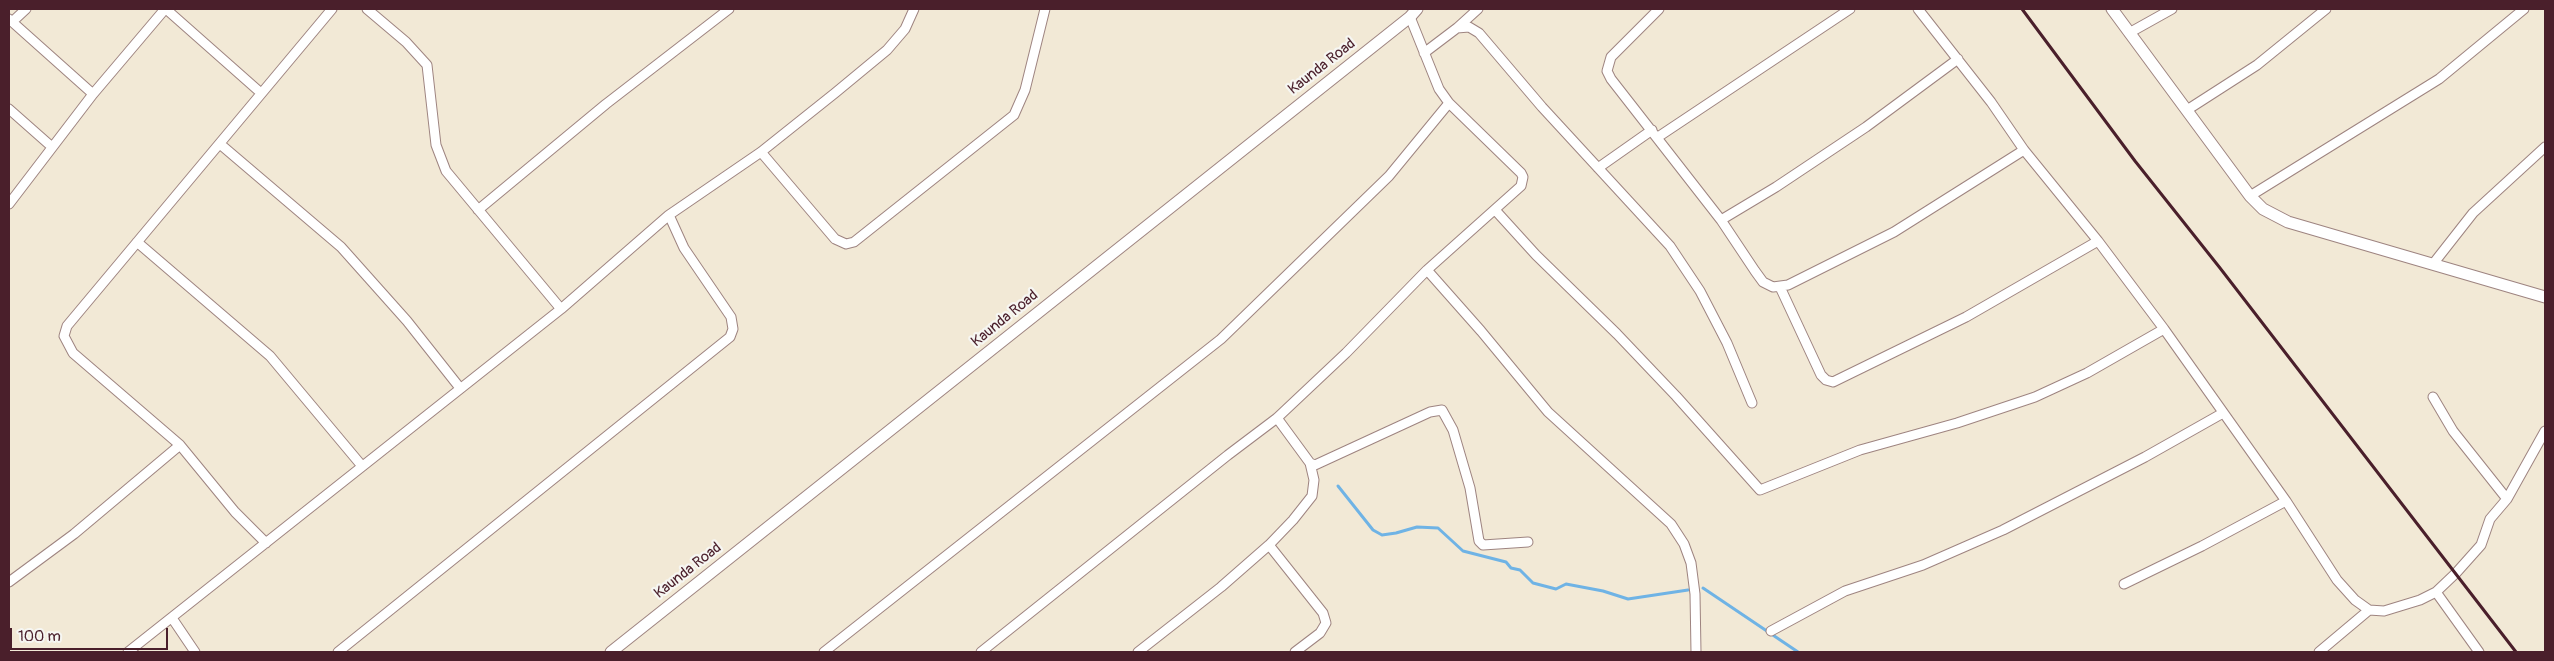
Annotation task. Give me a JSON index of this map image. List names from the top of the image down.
{
  "streets": {
    "street": ["Kaunda Road"]
  },
  "scale_bar": "100 m"
}
